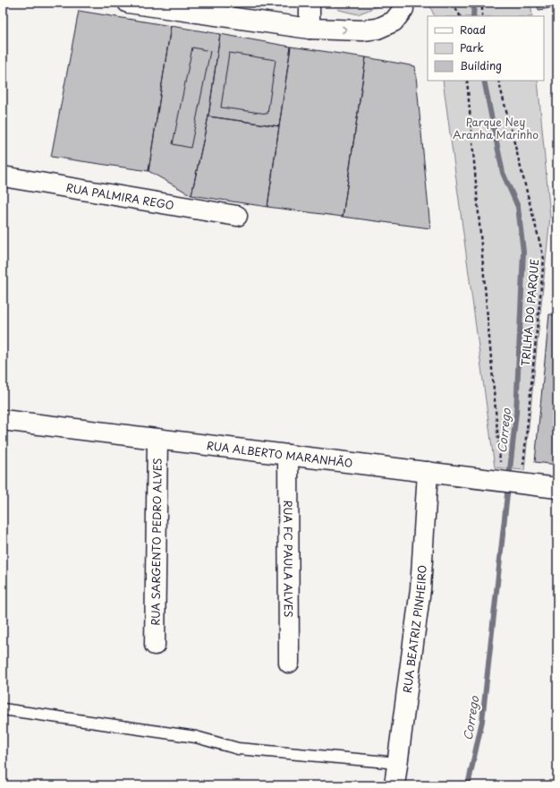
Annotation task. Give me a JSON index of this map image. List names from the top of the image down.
{
  "streets": {
    "street": [
      "RUA PALMIRA REGO",
      "RUA ALBERTO MARANHÃO",
      "RUA SARGENTO PEDRO ALVES",
      "RUA FC PAULA ALVES",
      "RUA BEATRIZ PINHEIRO"
    ],
    "path": ["TRILHA DO PARQUE"]
  },
  "crossings": [
    ["TRILHA DO PARQUE", "RUA ALBERTO MARANHÃO"],
    ["RUA ALBERTO MARANHÃO", "RUA SARGENTO PEDRO ALVES"],
    ["RUA ALBERTO MARANHÃO", "RUA FC PAULA ALVES"],
    ["RUA ALBERTO MARANHÃO", "RUA BEATRIZ PINHEIRO"]
  ],
  "water": ["Corrego"],
  "parks": ["Parque Ney Aranha Marinho"],
  "legend": ["Road", "Park", "Building"]
}
